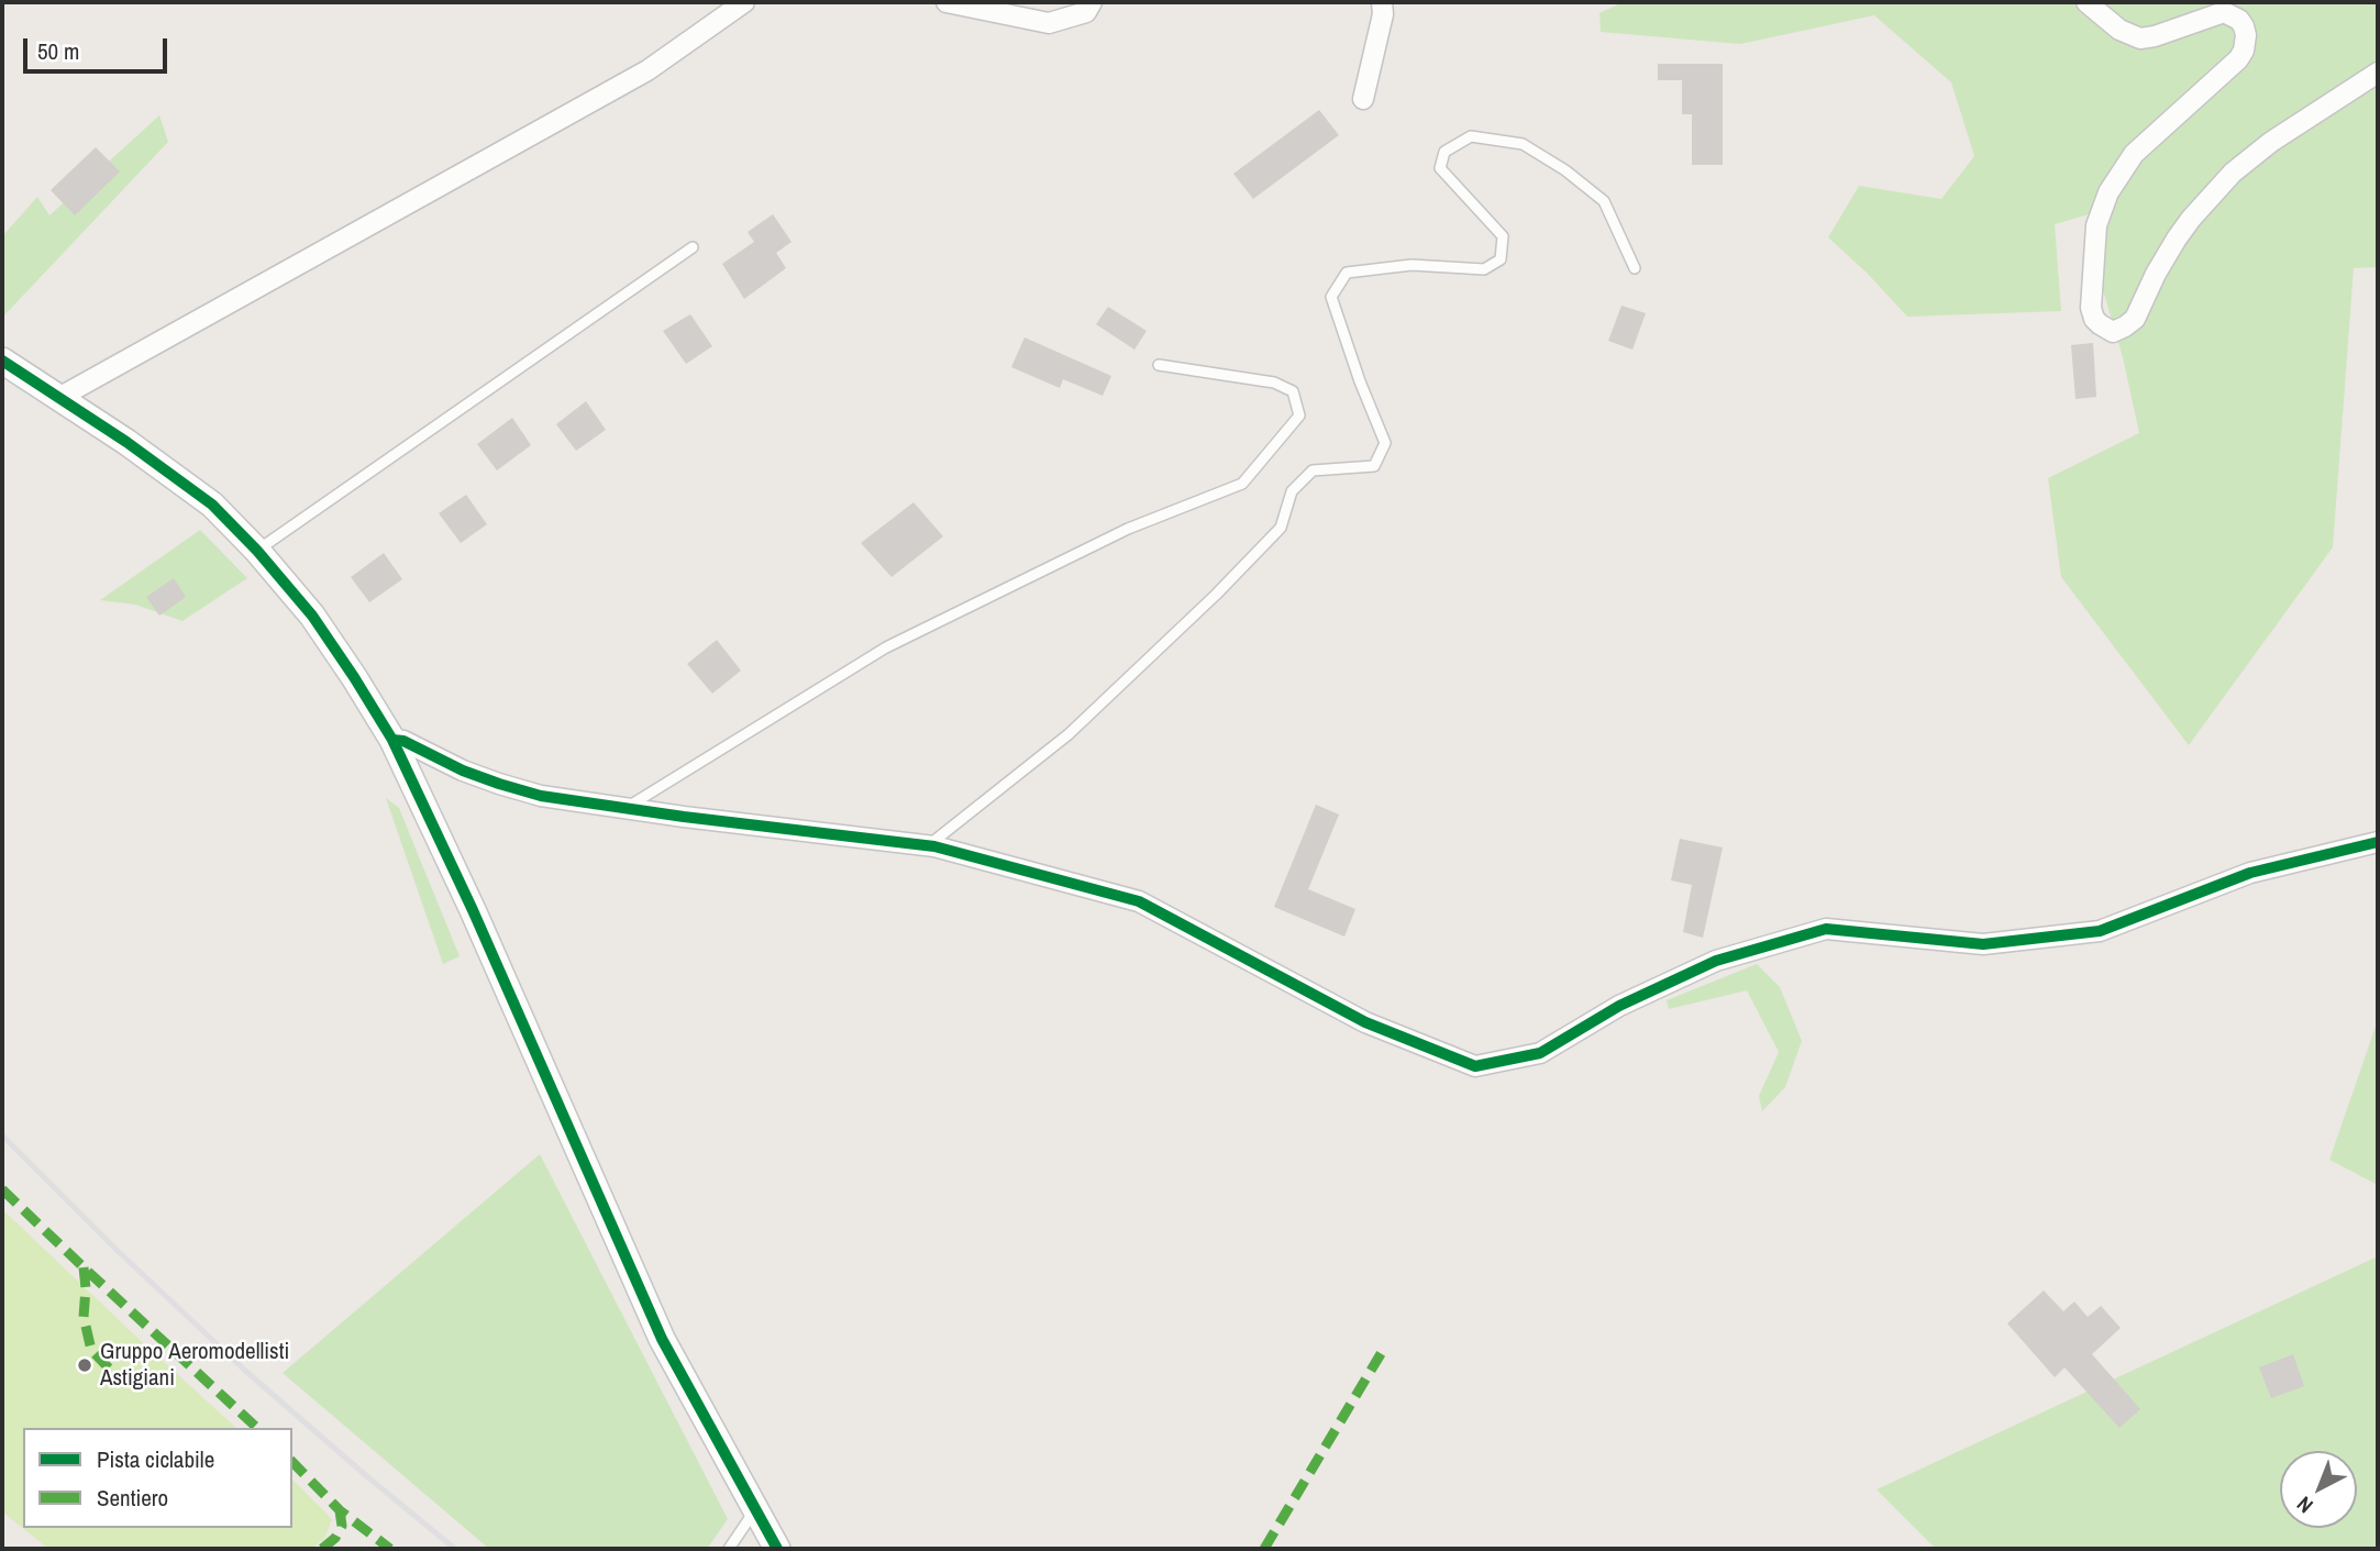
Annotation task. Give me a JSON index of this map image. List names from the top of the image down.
{
  "places": ["Gruppo Aeromodellisti Astigiani"],
  "legend": ["Pista ciclabile", "Sentiero"],
  "scale_bar": "50 m",
  "north": "bottom left"
}
